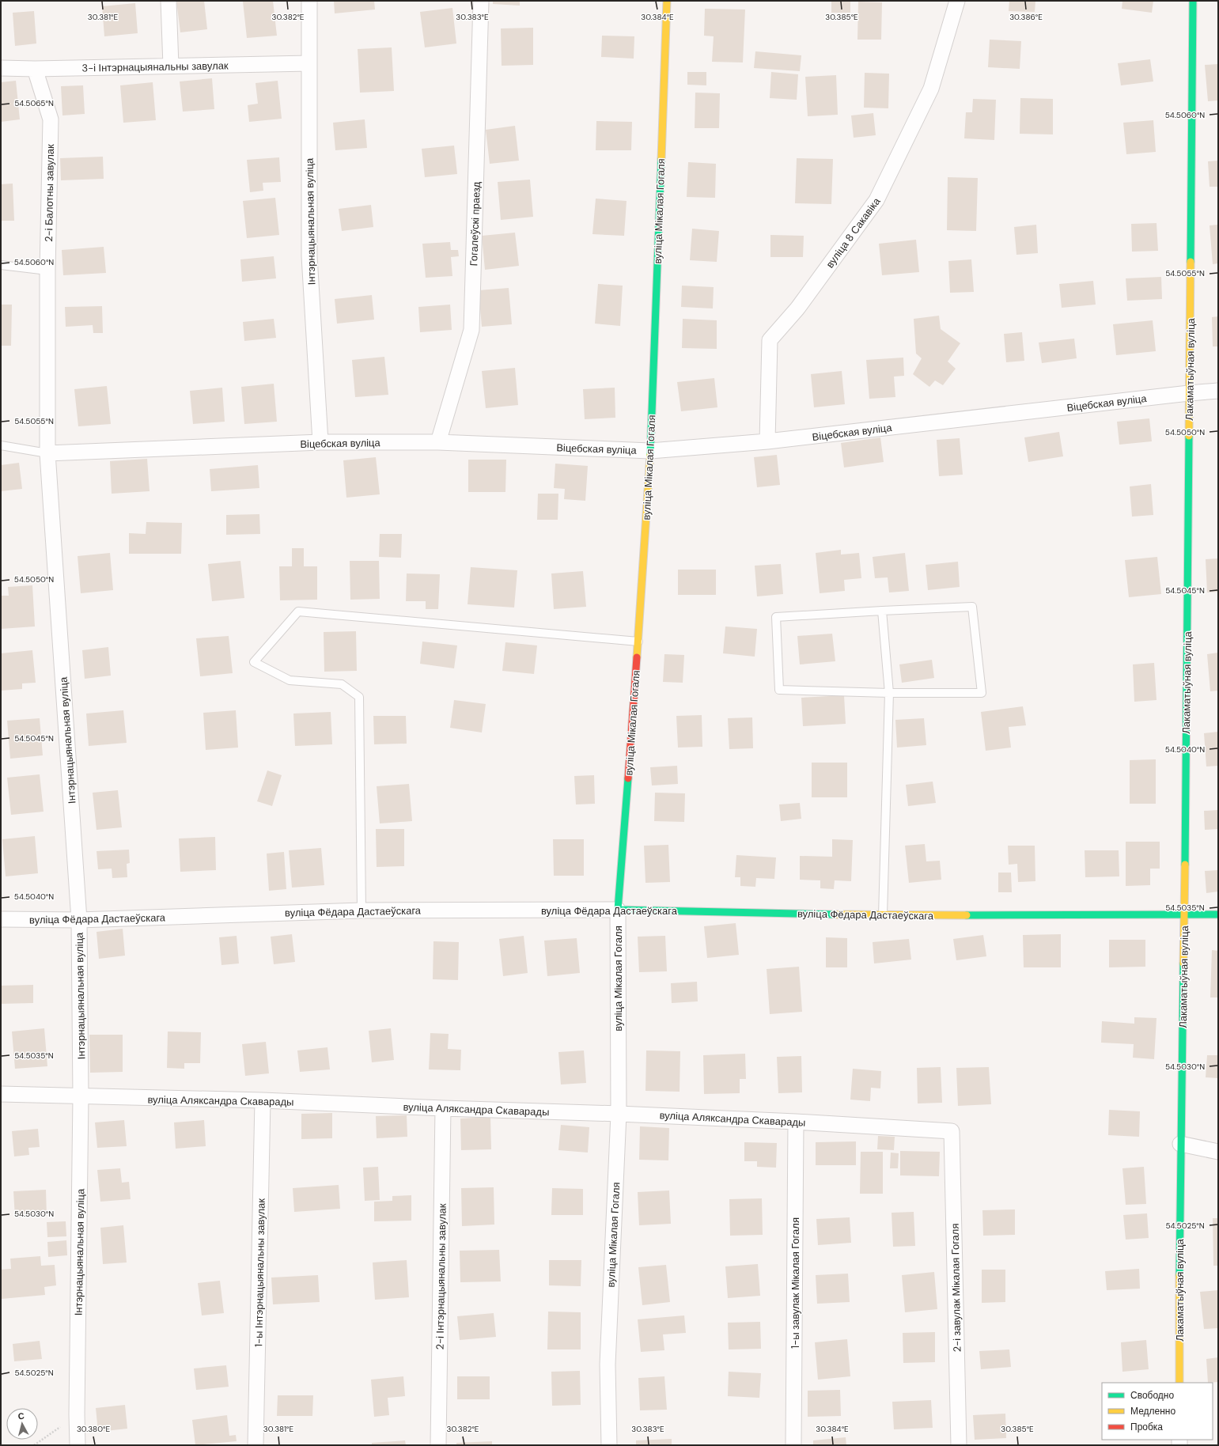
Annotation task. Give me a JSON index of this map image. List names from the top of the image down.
{
  "streets": {
    "street": [
      "3-і Інтэрнацыянальны завулак",
      "2-і Балотны завулак",
      "вуліца Мікалая Гогаля",
      "Інтэрнацыянальная вуліца",
      "Гогалеўскі праезд",
      "вуліца 8 Сакавіка",
      "Лакаматыўная вуліца",
      "Віцебская вуліца",
      "вуліца Фёдара Дастаеўскага",
      "вуліца Аляксандра Скаварады",
      "1-ы Інтэрнацыянальны завулак",
      "2-і Інтэрнацыянальны завулак",
      "1-ы завулак Мікалая Гогаля",
      "2-і завулак Мікалая Гогаля"
    ]
  },
  "crossings": [
    ["3-і Інтэрнацыянальны завулак", "2-і Балотны завулак"],
    ["3-і Інтэрнацыянальны завулак", "Інтэрнацыянальная вуліца"],
    ["2-і Балотны завулак", "Інтэрнацыянальная вуліца"],
    ["2-і Балотны завулак", "Віцебская вуліца"],
    ["вуліца Мікалая Гогаля", "Віцебская вуліца"],
    ["вуліца Мікалая Гогаля", "вуліца Фёдара Дастаеўскага"],
    ["вуліца Мікалая Гогаля", "вуліца Аляксандра Скаварады"],
    ["Інтэрнацыянальная вуліца", "Віцебская вуліца"],
    ["Інтэрнацыянальная вуліца", "вуліца Фёдара Дастаеўскага"],
    ["Інтэрнацыянальная вуліца", "вуліца Аляксандра Скаварады"],
    ["Гогалеўскі праезд", "Віцебская вуліца"],
    ["вуліца 8 Сакавіка", "Віцебская вуліца"],
    ["Лакаматыўная вуліца", "Віцебская вуліца"],
    ["Лакаматыўная вуліца", "вуліца Фёдара Дастаеўскага"],
    ["вуліца Аляксандра Скаварады", "1-ы Інтэрнацыянальны завулак"],
    ["вуліца Аляксандра Скаварады", "2-і Інтэрнацыянальны завулак"],
    ["вуліца Аляксандра Скаварады", "1-ы завулак Мікалая Гогаля"],
    ["вуліца Аляксандра Скаварады", "2-і завулак Мікалая Гогаля"]
  ],
  "legend": ["Свободно", "Медленно", "Пробка"],
  "north": "top",
  "coordinates": [
    "30.381°E",
    "30.382°E",
    "30.383°E",
    "30.384°E",
    "30.385°E",
    "30.386°E",
    "54.5065°N",
    "54.5060°N",
    "54.5055°N",
    "54.5050°N",
    "54.5045°N",
    "54.5040°N",
    "54.5035°N",
    "54.5030°N",
    "54.5025°N",
    "30.380°E"
  ]
}
